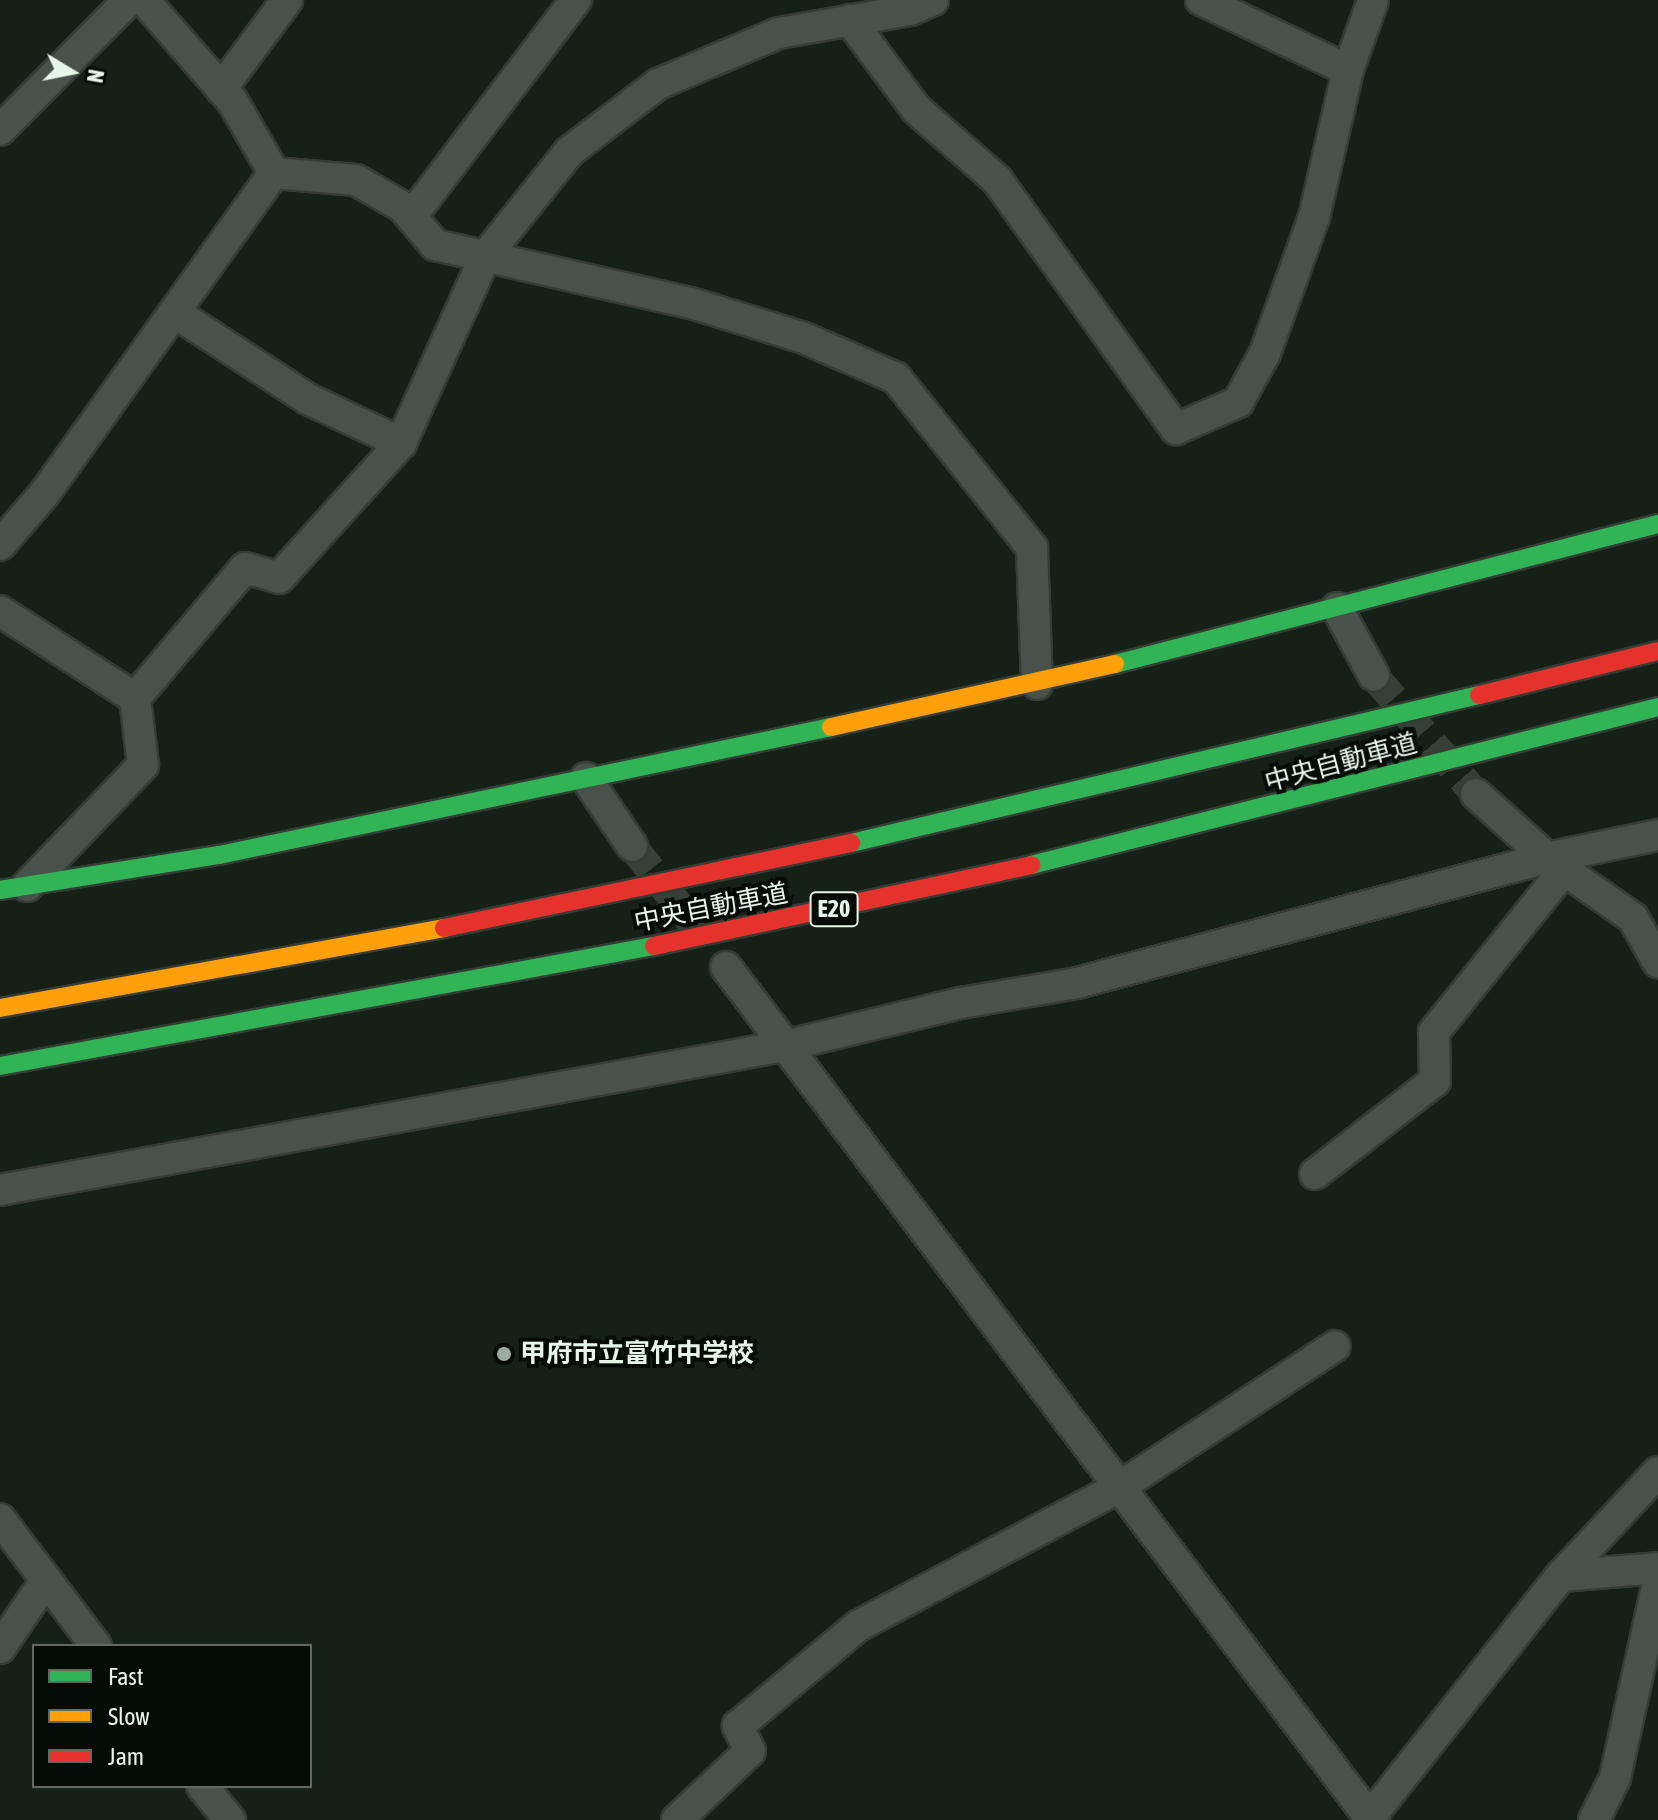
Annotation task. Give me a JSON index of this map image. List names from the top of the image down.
{
  "streets": {
    "main road": ["中央自動車道", "E20"]
  },
  "places": ["甲府市立富竹中学校"],
  "legend": ["Fast", "Slow", "Jam"],
  "north": "right"
}
